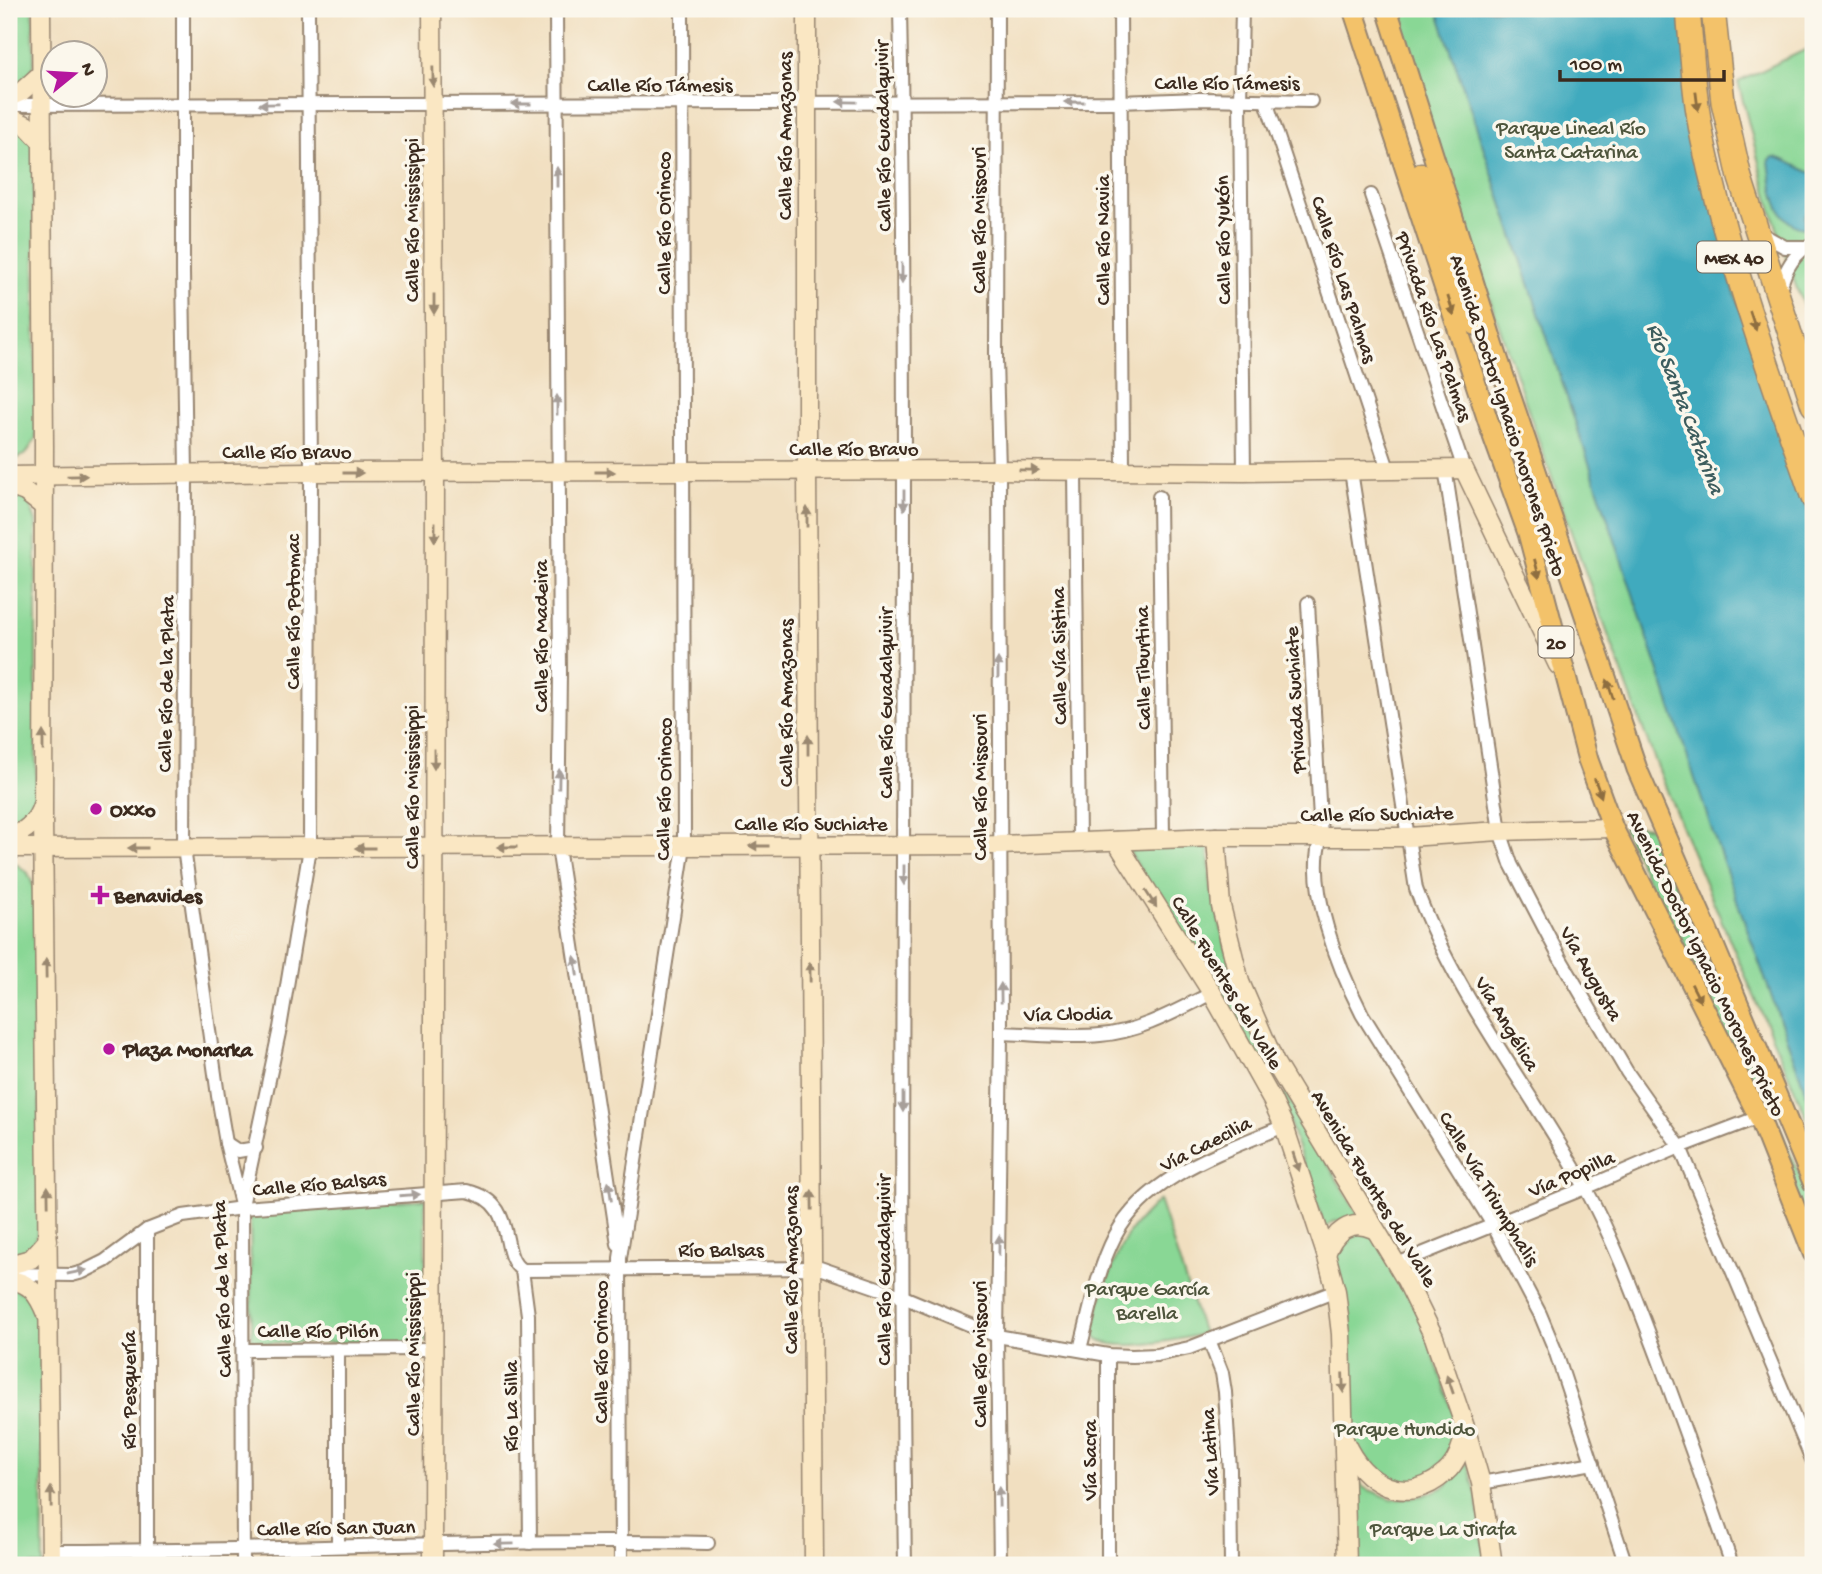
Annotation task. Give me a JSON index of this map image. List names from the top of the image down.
{
  "streets": {
    "highway": ["MEX 40"],
    "main road": ["Avenida Doctor Ignacio Morones Prieto", "20"],
    "street": [
      "Calle Río Támesis",
      "Calle Río Amazonas",
      "Calle Río Guadalquivir",
      "Calle Río Mississippi",
      "Calle Río Missouri",
      "Calle Río Orinoco",
      "Calle Río Navia",
      "Calle Río Yukón",
      "Calle Río Las Palmas",
      "Privada Río Las Palmas",
      "Calle Río Bravo",
      "Calle Río Potomac",
      "Calle Río Madeira",
      "Calle Vía Sistina",
      "Calle Tiburtina",
      "Calle Río de la Plata",
      "Privada Suchiate",
      "Calle Río Suchiate",
      "Vía Augusta",
      "Calle Fuentes del Valle",
      "Vía Clodia",
      "Vía Angélica",
      "Vía Caecilia",
      "Vía Popilla",
      "Calle Río Balsas",
      "Avenida Fuentes del Valle",
      "Calle Vía Triumphalis",
      "Río Balsas",
      "Calle Río Pilón",
      "Río Pesquería",
      "Río La Silla",
      "Vía Latina",
      "Vía Sacra",
      "Calle Río San Juan"
    ]
  },
  "crossings": [
    ["Calle Río Támesis", "Calle Río Amazonas"],
    ["Calle Río Támesis", "Calle Río Guadalquivir"],
    ["Calle Río Támesis", "Calle Río Mississippi"],
    ["Calle Río Támesis", "Calle Río Missouri"],
    ["Calle Río Támesis", "Calle Río Orinoco"],
    ["Calle Río Támesis", "Calle Río Navia"],
    ["Calle Río Támesis", "Calle Río Yukón"],
    ["Calle Río Támesis", "Calle Río Las Palmas"],
    ["Calle Río Támesis", "Calle Río Potomac"],
    ["Calle Río Támesis", "Calle Río Madeira"],
    ["Calle Río Támesis", "Calle Río de la Plata"],
    ["Calle Río Amazonas", "Calle Río Bravo"],
    ["Calle Río Amazonas", "Calle Río Suchiate"],
    ["Calle Río Amazonas", "Río Balsas"],
    ["Calle Río Guadalquivir", "Calle Río Bravo"],
    ["Calle Río Guadalquivir", "Calle Río Suchiate"],
    ["Calle Río Guadalquivir", "Río Balsas"],
    ["Calle Río Mississippi", "Calle Río Bravo"],
    ["Calle Río Mississippi", "Calle Río Suchiate"],
    ["Calle Río Mississippi", "Calle Río Balsas"],
    ["Calle Río Mississippi", "Calle Río Pilón"],
    ["Calle Río Mississippi", "Calle Río San Juan"],
    ["Calle Río Missouri", "Calle Río Bravo"],
    ["Calle Río Missouri", "Calle Río Suchiate"],
    ["Calle Río Missouri", "Vía Clodia"],
    ["Calle Río Missouri", "Río Balsas"],
    ["Calle Río Orinoco", "Calle Río Bravo"],
    ["Calle Río Orinoco", "Calle Río Madeira"],
    ["Calle Río Orinoco", "Calle Río Suchiate"],
    ["Calle Río Orinoco", "Río Balsas"],
    ["Calle Río Orinoco", "Calle Río San Juan"],
    ["Calle Río Navia", "Calle Río Bravo"],
    ["Calle Río Yukón", "Calle Río Bravo"],
    ["Calle Río Las Palmas", "Calle Río Bravo"],
    ["Privada Río Las Palmas", "Calle Río Bravo"],
    ["Privada Río Las Palmas", "Vía Augusta"],
    ["Avenida Doctor Ignacio Morones Prieto", "Calle Río Suchiate"],
    ["Avenida Doctor Ignacio Morones Prieto", "Vía Popilla"],
    ["Calle Río Bravo", "Calle Río Potomac"],
    ["Calle Río Bravo", "Calle Río Madeira"],
    ["Calle Río Bravo", "Calle Vía Sistina"],
    ["Calle Río Bravo", "Calle Río de la Plata"],
    ["Calle Río Bravo", "Vía Augusta"],
    ["Calle Río Bravo", "Vía Angélica"],
    ["Calle Río Potomac", "Calle Río de la Plata"],
    ["Calle Río Potomac", "Calle Río Suchiate"],
    ["Calle Río Potomac", "Calle Río Balsas"],
    ["Calle Río Madeira", "Calle Río Suchiate"],
    ["Calle Río Madeira", "Río Balsas"],
    ["Calle Vía Sistina", "Calle Río Suchiate"],
    ["Calle Tiburtina", "Calle Río Suchiate"],
    ["Calle Río de la Plata", "Calle Río Suchiate"],
    ["Calle Río de la Plata", "Calle Río Balsas"],
    ["Calle Río de la Plata", "Calle Río Pilón"],
    ["Calle Río de la Plata", "Calle Río San Juan"],
    ["Privada Suchiate", "Calle Río Suchiate"],
    ["Privada Suchiate", "Calle Vía Triumphalis"],
    ["Calle Río Suchiate", "Vía Augusta"],
    ["Calle Río Suchiate", "Calle Fuentes del Valle"],
    ["Calle Río Suchiate", "Vía Angélica"],
    ["Calle Río Suchiate", "Avenida Fuentes del Valle"],
    ["Calle Río Suchiate", "Calle Vía Triumphalis"],
    ["Vía Augusta", "Vía Popilla"],
    ["Calle Fuentes del Valle", "Vía Clodia"],
    ["Calle Fuentes del Valle", "Vía Caecilia"],
    ["Calle Fuentes del Valle", "Río Balsas"],
    ["Vía Angélica", "Vía Popilla"],
    ["Vía Caecilia", "Río Balsas"],
    ["Vía Popilla", "Avenida Fuentes del Valle"],
    ["Vía Popilla", "Calle Vía Triumphalis"],
    ["Calle Río Balsas", "Río Balsas"],
    ["Calle Río Balsas", "Río Pesquería"],
    ["Calle Río Balsas", "Río La Silla"],
    ["Río Balsas", "Río La Silla"],
    ["Río Balsas", "Vía Latina"],
    ["Río Balsas", "Vía Sacra"],
    ["Río Pesquería", "Calle Río San Juan"],
    ["Río La Silla", "Calle Río San Juan"]
  ],
  "one_way": [
    "Calle Río Támesis",
    "Calle Río Amazonas",
    "Calle Río Guadalquivir",
    "Calle Río Mississippi",
    "Calle Río Missouri",
    "Calle Río Madeira",
    "Calle Fuentes del Valle",
    "Calle Río Balsas"
  ],
  "water": ["Río Santa Catarina"],
  "parks": [
    "Parque Lineal Río Santa Catarina",
    "Parque García Barella",
    "Parque Hundido",
    "Parque La Jirafa"
  ],
  "places": {
    "other": ["Oxxo", "Plaza Monarka"],
    "health": ["Benavides"]
  },
  "scale_bar": "100 m",
  "north": "right"
}
